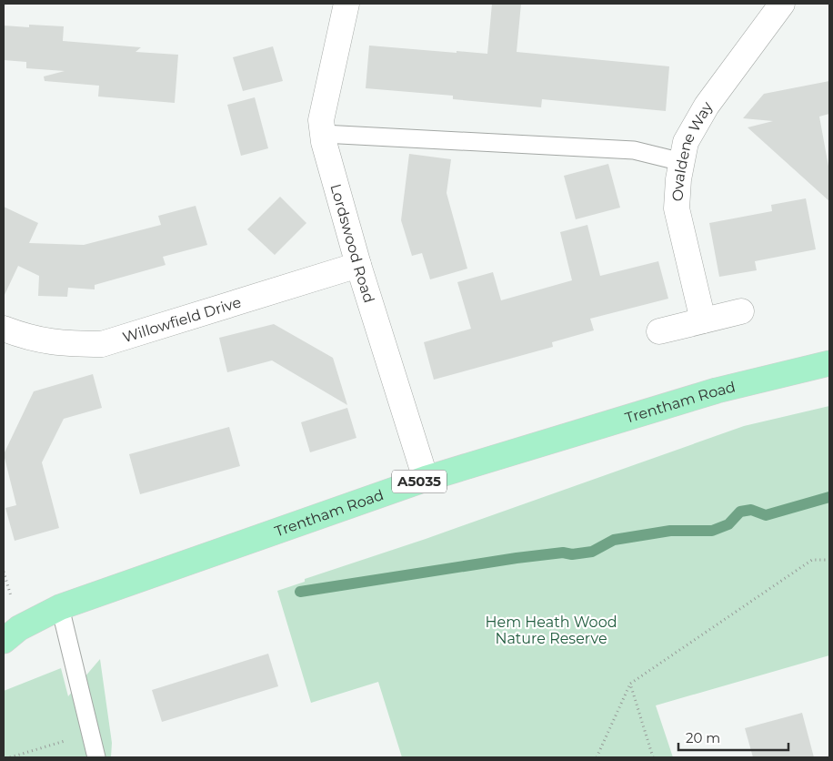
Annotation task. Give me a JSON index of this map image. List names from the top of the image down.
{
  "streets": {
    "main road": ["Trentham Road", "A5035"],
    "street": ["Ovaldene Way", "Lordswood Road", "Willowfield Drive"]
  },
  "crossings": [
    ["Lordswood Road", "Willowfield Drive"],
    ["Lordswood Road", "Trentham Road"]
  ],
  "parks": ["Hem Heath Wood Nature Reserve"],
  "scale_bar": "20 m"
}
